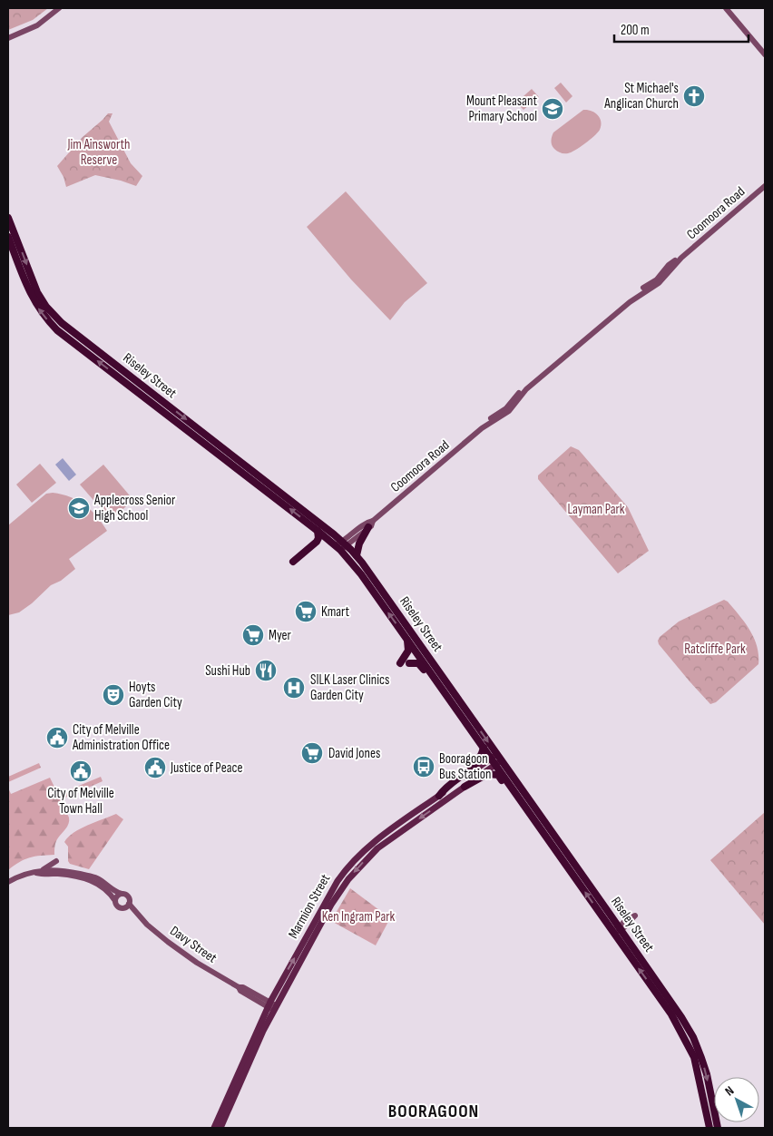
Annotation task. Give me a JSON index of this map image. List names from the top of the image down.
{
  "streets": {
    "highway": ["Riseley Street"],
    "main road": ["Marmion Street"],
    "street": ["Coomoora Road", "Davy Street"]
  },
  "crossings": [
    ["Coomoora Road", "Riseley Street"],
    ["Riseley Street", "Marmion Street"],
    ["Marmion Street", "Davy Street"]
  ],
  "districts": ["BOORAGOON"],
  "parks": [
    "Jim Ainsworth Reserve",
    "Layman Park",
    "Ratcliffe Park",
    "Ken Ingram Park"
  ],
  "places": {
    "church": ["St Michael's Anglican Church"],
    "school or university": ["Mount Pleasant Primary School", "Applecross Senior High School"],
    "supermarket": ["Kmart", "Myer", "David Jones"],
    "restaurant": ["Sushi Hub"],
    "hospital": ["SILK Laser Clinics Garden City"],
    "theatre": ["Hoyts Garden City"],
    "public building": ["City of Melville Administration Office", "Justice of Peace", "City of Melville Town Hall"],
    "bus stop": ["Booragoon Bus Station"]
  },
  "scale_bar": "200 m",
  "north": "top left"
}
